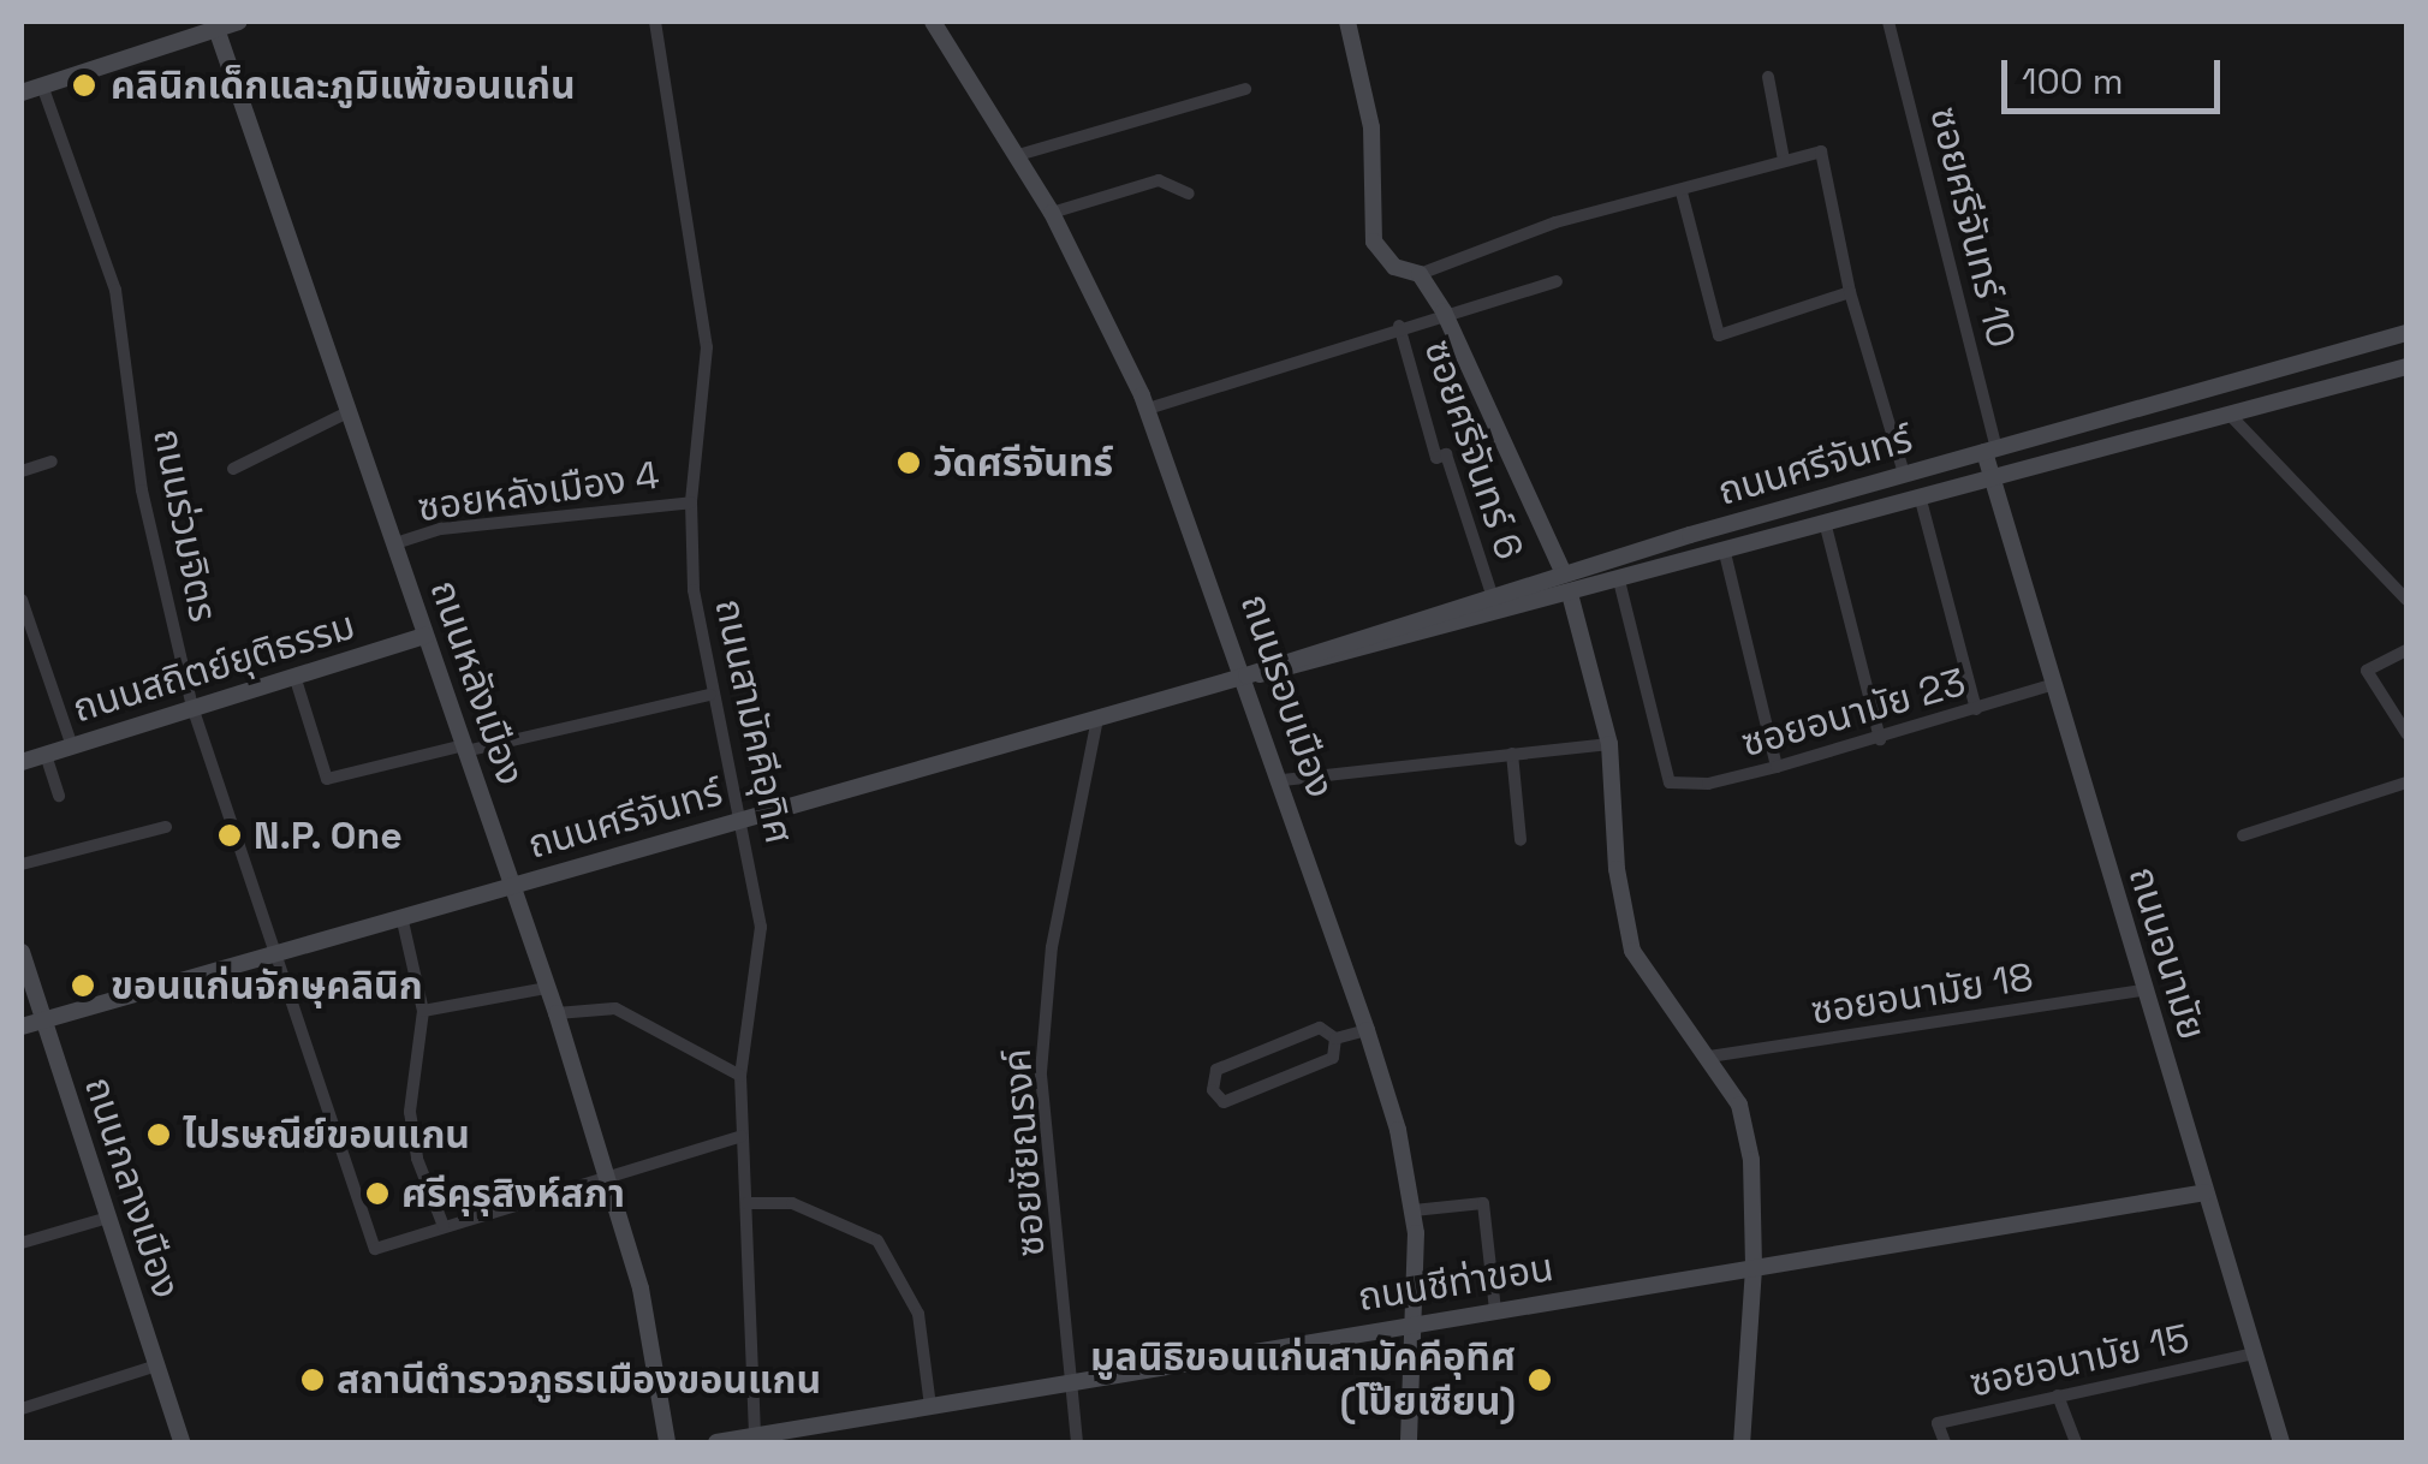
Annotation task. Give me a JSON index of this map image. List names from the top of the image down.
{
  "streets": {
    "street": [
      "ซอยศรีจันทร์ 10",
      "ซอยศรีจันทร์ 6",
      "ถนนศรีจันทร์",
      "ซอยหลังเมือง 4",
      "ถนนร่วมจิตร",
      "ถนนสถิตย์ยุติธรรม",
      "ถนนหลังเมือง",
      "ถนนรอบเมือง",
      "ซอยอนามัย 23",
      "ถนนสามัคคีอุทิศ",
      "ถนนอนามัย",
      "ซอยอนามัย 18",
      "ซอยชัยณรงค์",
      "ถนนกลางเมือง",
      "ถนนชีท่าขอน",
      "ซอยอนามัย 15"
    ]
  },
  "crossings": [
    ["ซอยศรีจันทร์ 10", "ถนนศรีจันทร์"],
    ["ซอยศรีจันทร์ 10", "ถนนอนามัย"],
    ["ซอยศรีจันทร์ 6", "ถนนศรีจันทร์"],
    ["ถนนศรีจันทร์", "ถนนร่วมจิตร"],
    ["ถนนศรีจันทร์", "ถนนหลังเมือง"],
    ["ถนนศรีจันทร์", "ถนนรอบเมือง"],
    ["ถนนศรีจันทร์", "ซอยอนามัย 23"],
    ["ถนนศรีจันทร์", "ถนนสามัคคีอุทิศ"],
    ["ถนนศรีจันทร์", "ถนนอนามัย"],
    ["ถนนศรีจันทร์", "ซอยชัยณรงค์"],
    ["ถนนศรีจันทร์", "ถนนกลางเมือง"],
    ["ซอยหลังเมือง 4", "ถนนหลังเมือง"],
    ["ซอยหลังเมือง 4", "ถนนสามัคคีอุทิศ"],
    ["ถนนร่วมจิตร", "ถนนสถิตย์ยุติธรรม"],
    ["ถนนสถิตย์ยุติธรรม", "ถนนหลังเมือง"],
    ["ถนนรอบเมือง", "ถนนชีท่าขอน"],
    ["ซอยอนามัย 23", "ถนนอนามัย"],
    ["ถนนสามัคคีอุทิศ", "ถนนชีท่าขอน"],
    ["ถนนอนามัย", "ซอยอนามัย 18"],
    ["ถนนอนามัย", "ถนนชีท่าขอน"],
    ["ถนนอนามัย", "ซอยอนามัย 15"],
    ["ซอยชัยณรงค์", "ถนนชีท่าขอน"]
  ],
  "places": [
    "คลินิกเด็กและภูมิแพ้ขอนแก่น",
    "วัดศรีจันทร์",
    "N.P. One",
    "ขอนแก่นจักษุคลินิก",
    "ไปรษณีย์ขอนแกน",
    "ศรีคุรุสิงห์สภา",
    "สถานีตำรวจภูธรเมืองขอนแกน",
    "มูลนิธิขอนแก่นสามัคคีอุทิศ (โป๊ยเซียน)"
  ],
  "scale_bar": "100 m"
}
